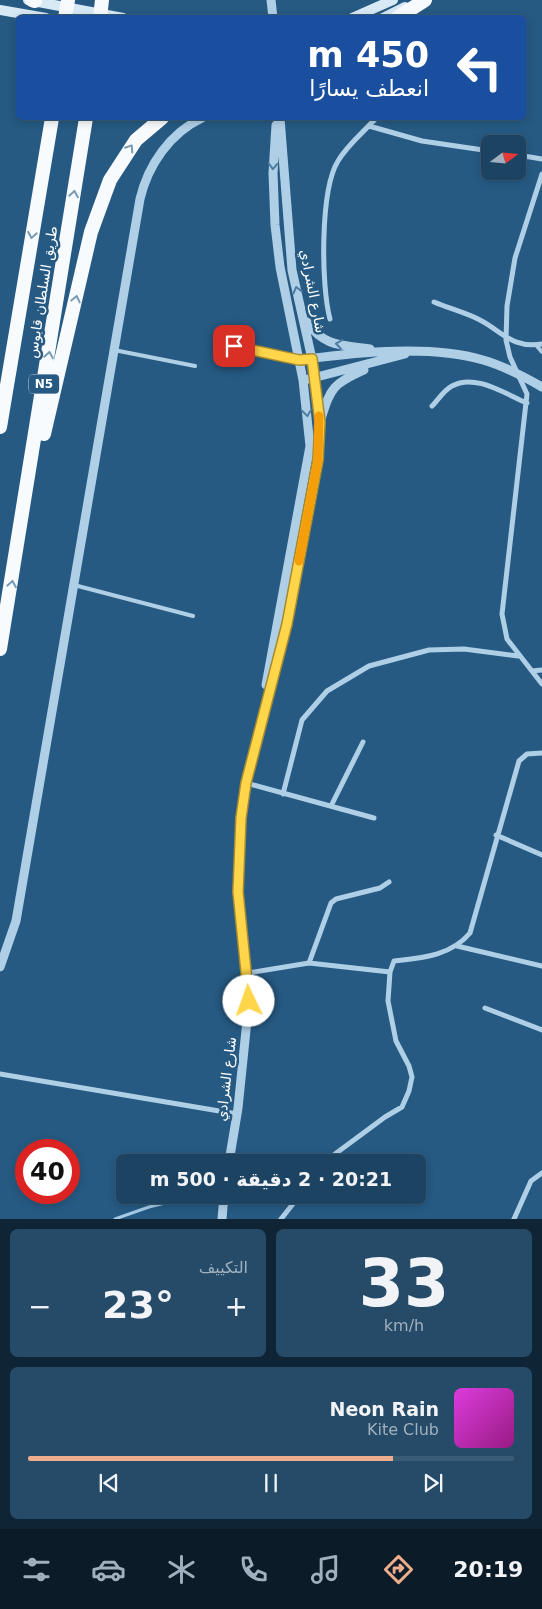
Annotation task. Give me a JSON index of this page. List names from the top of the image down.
{
  "streets": {
    "highway": ["طريق السلطان قابوس", "N5"],
    "street": ["شارع الشرادي"]
  },
  "north": "right",
  "page": {
    "turn": ["450 m", "انعطف يسارًا"],
    "limit": "40",
    "trip": "20:21 · 2 دقيقة · 500 m",
    "tile": [
      ["33", "km/h"],
      "التكييف"
    ],
    "heat": ["−", "23°", "+"],
    "song": ["Neon Rain", "Kite Club"],
    "tabs": "20:19"
  }
}
